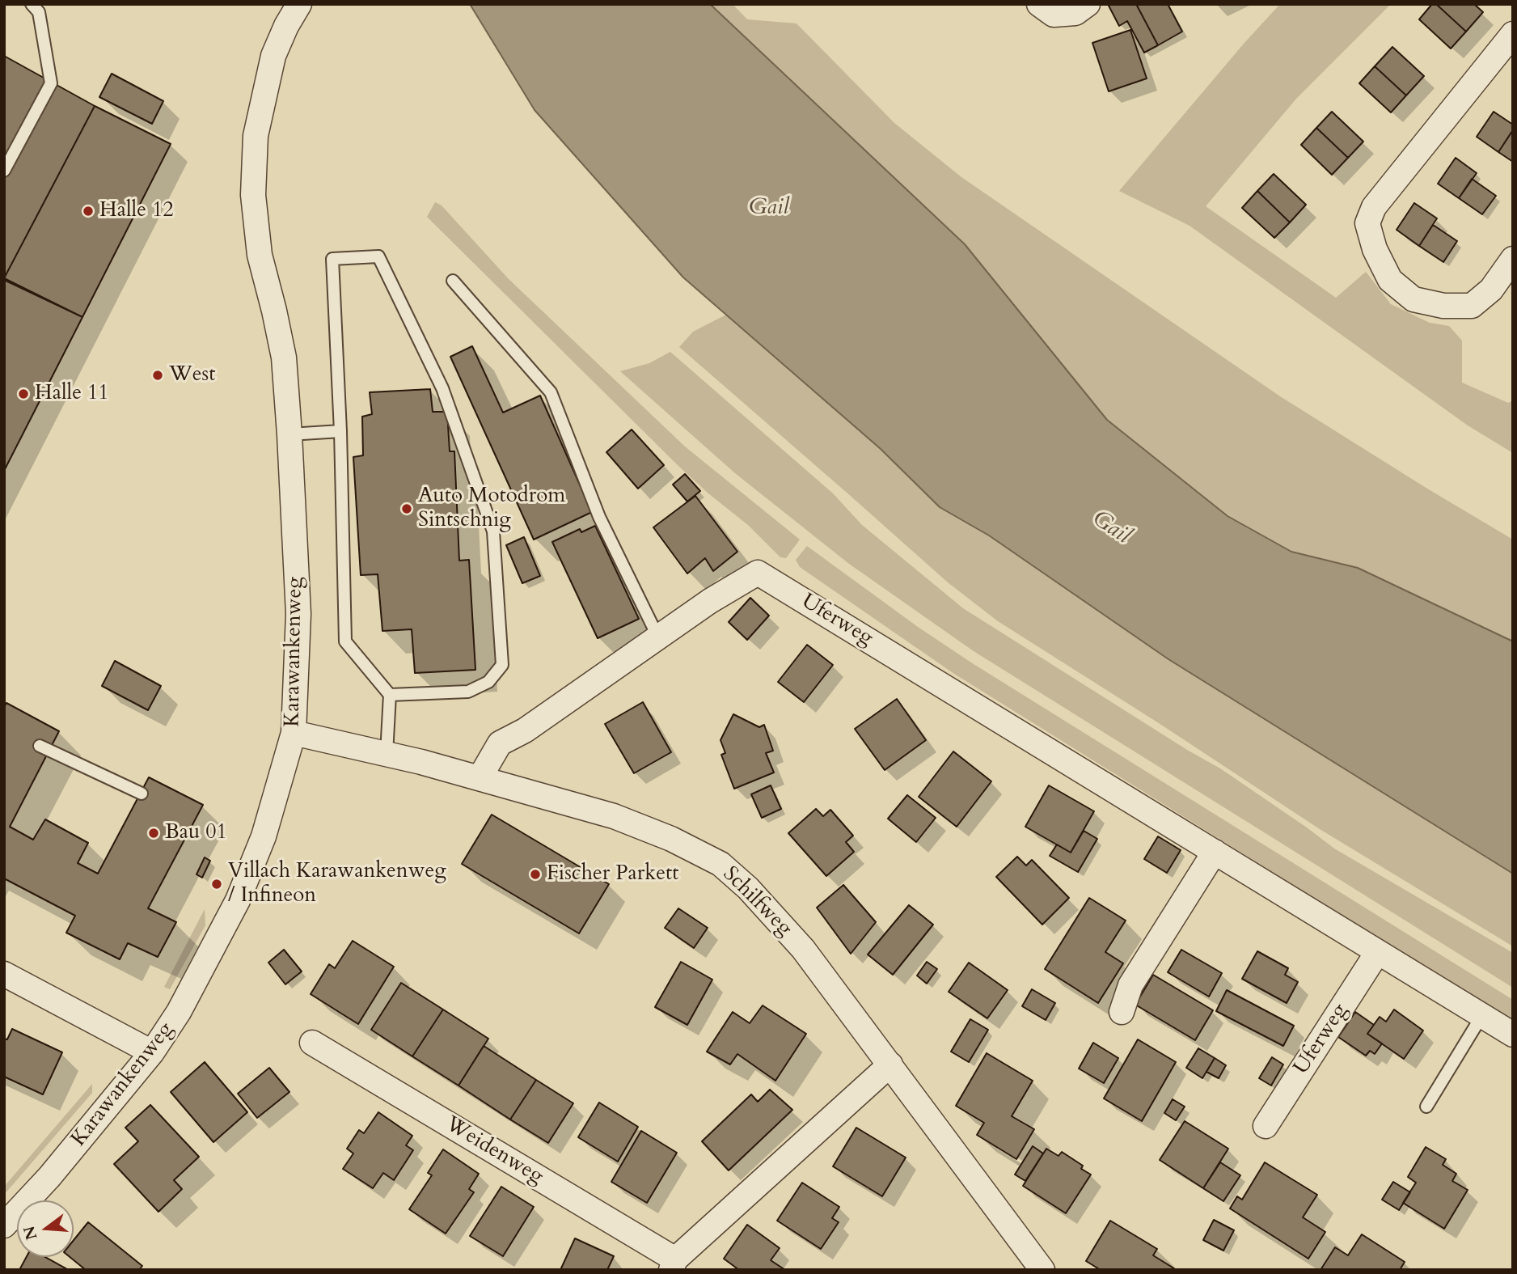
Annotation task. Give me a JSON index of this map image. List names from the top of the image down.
{
  "streets": {
    "street": [
      "Uferweg",
      "Karawankenweg",
      "Schilfweg",
      "Weidenweg"
    ]
  },
  "crossings": [
    ["Uferweg", "Schilfweg"],
    ["Karawankenweg", "Schilfweg"],
    ["Schilfweg", "Weidenweg"]
  ],
  "water": ["Gail"],
  "places": [
    "Halle 12",
    "West",
    "Halle 11",
    "Auto Motodrom Sintschnig",
    "Bau 01",
    "Fischer Parkett",
    "Villach Karawankenweg / Infineon"
  ],
  "north": "left"
}
